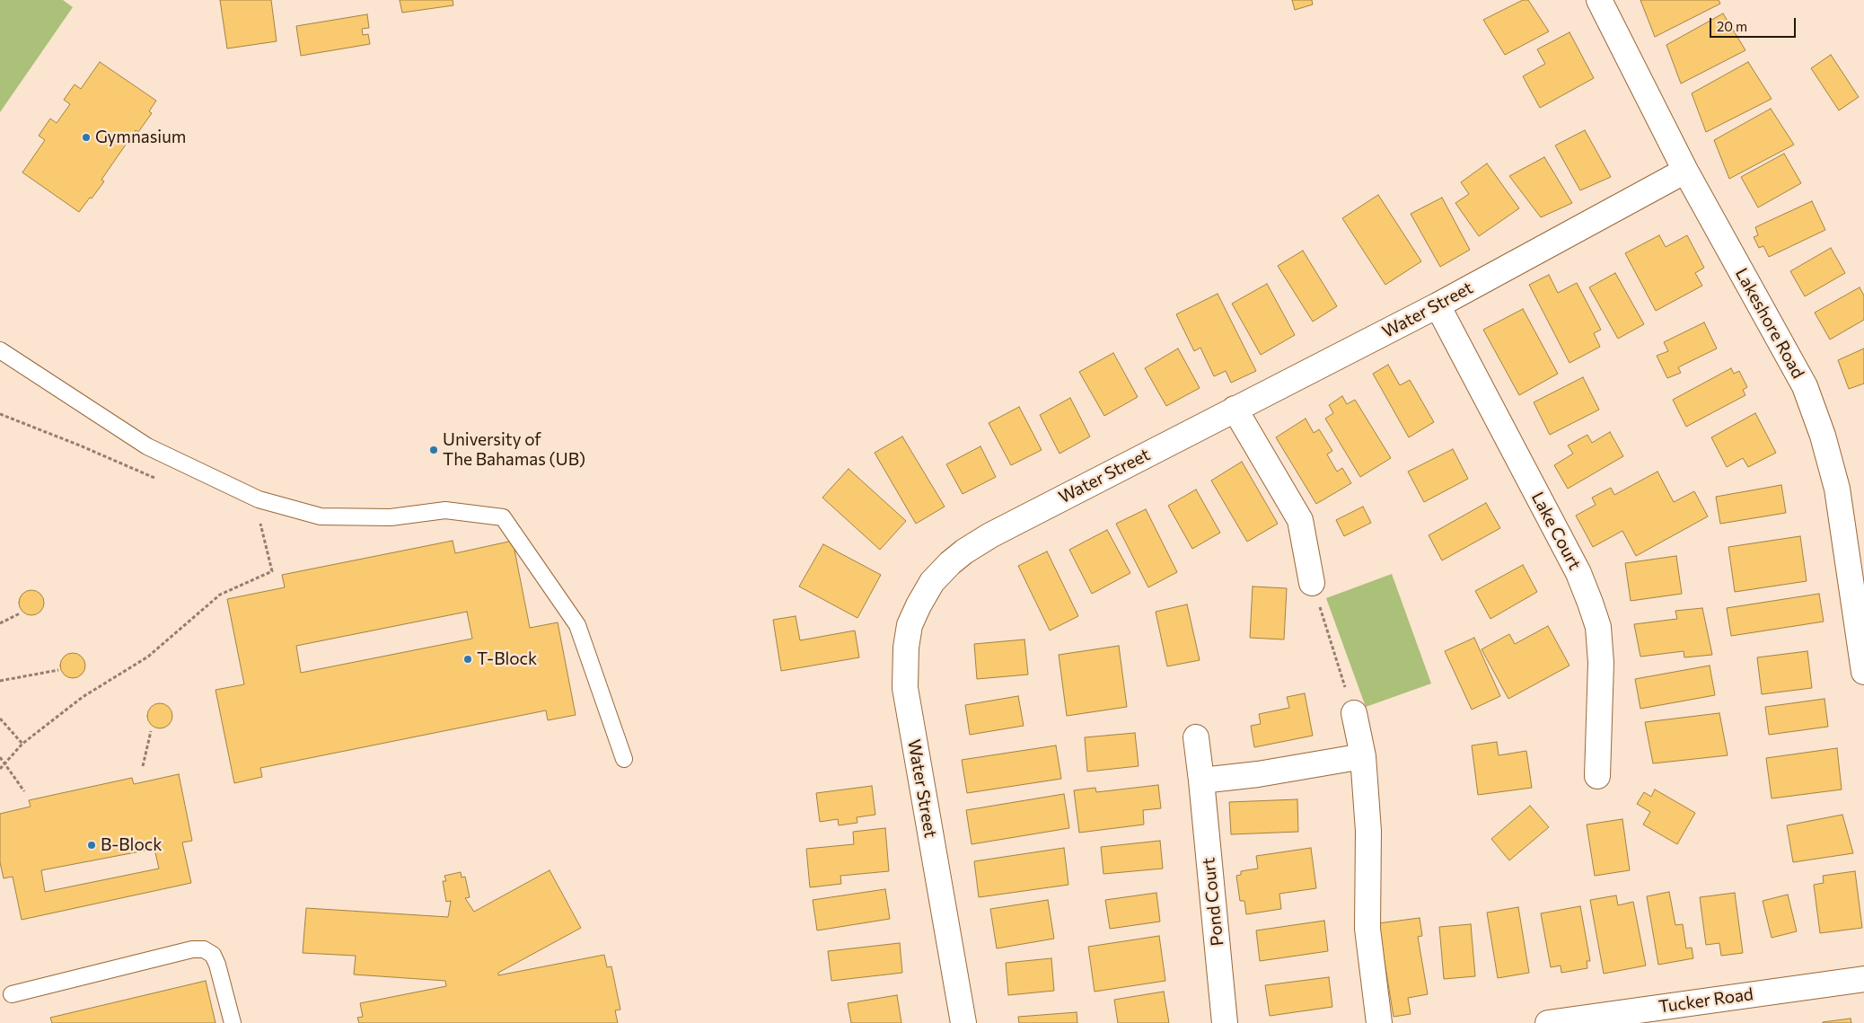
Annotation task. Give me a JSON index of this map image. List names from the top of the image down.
{
  "streets": {
    "street": [
      "Water Street",
      "Lakeshore Road",
      "Lake Court",
      "Pond Court",
      "Tucker Road"
    ]
  },
  "crossings": [
    ["Water Street", "Lakeshore Road"],
    ["Water Street", "Lake Court"]
  ],
  "places": [
    "Gymnasium",
    "University of The Bahamas (UB)",
    "T-Block",
    "B-Block"
  ],
  "scale_bar": "20 m"
}
